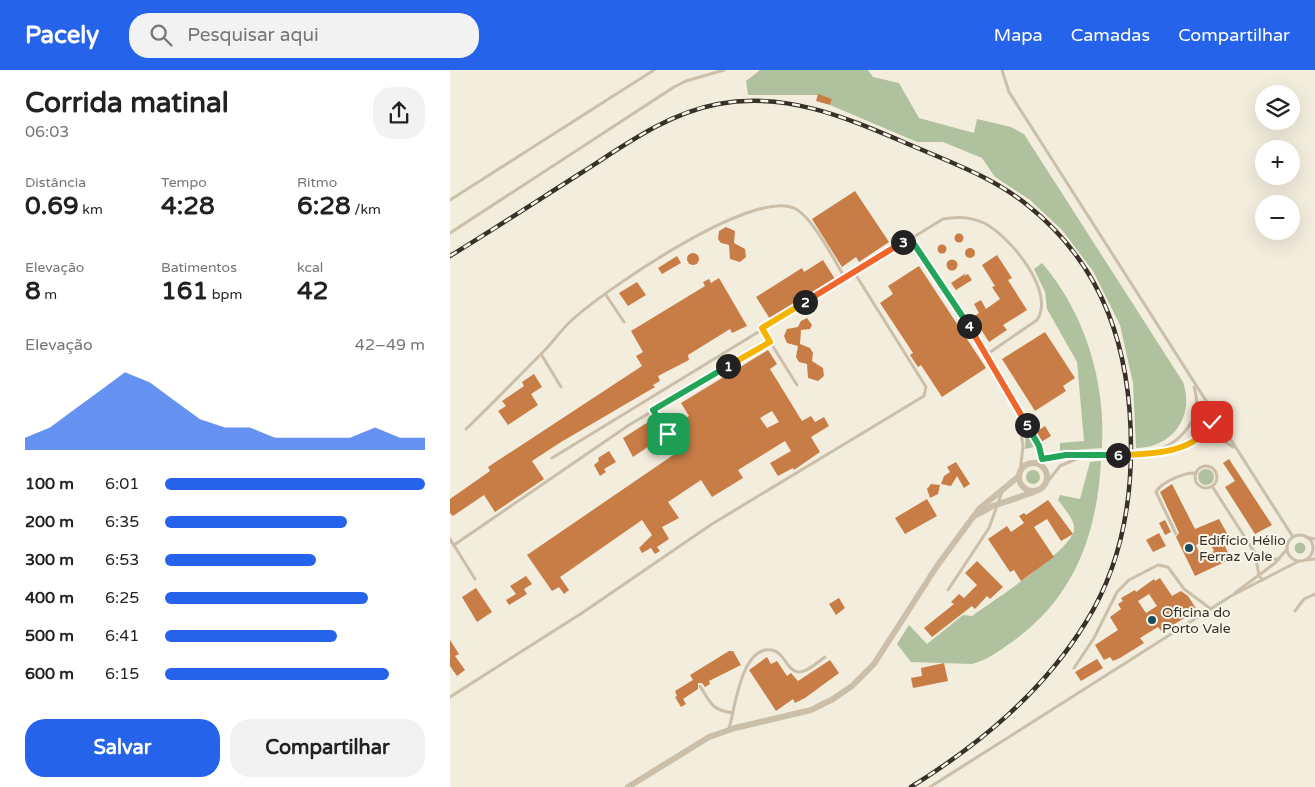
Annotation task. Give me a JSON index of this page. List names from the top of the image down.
{
  "places": ["Edifício Hélio Ferraz Vale", "Oficina do Porto Vale"],
  "page": {
    "header": "Pacely",
    "search": "Pesquisar aqui",
    "nav": ["Mapa", "Camadas", "Compartilhar"],
    "heading": ["Corrida matinal", "06:03"],
    "map_buttons": ["+", "−"],
    "stats": [
      ["Distância", "0.69 km"],
      ["Tempo", "4:28"],
      ["Ritmo", "6:28 /km"],
      ["Elevação", "8 m"],
      ["Batimentos", "161 bpm"],
      ["kcal", "42"]
    ],
    "pins": [
      "3",
      "2",
      "4",
      "1",
      "5",
      "6"
    ],
    "chart": ["Elevação", "42–49 m"],
    "list": [
      {
        "name": "100 m",
        "note": "6:01"
      },
      {
        "name": "200 m",
        "note": "6:35"
      },
      {
        "name": "300 m",
        "note": "6:53"
      },
      {
        "name": "400 m",
        "note": "6:25"
      },
      {
        "name": "500 m",
        "note": "6:41"
      },
      {
        "name": "600 m",
        "note": "6:15"
      }
    ],
    "buttons": ["Salvar", "Compartilhar"]
  }
}
